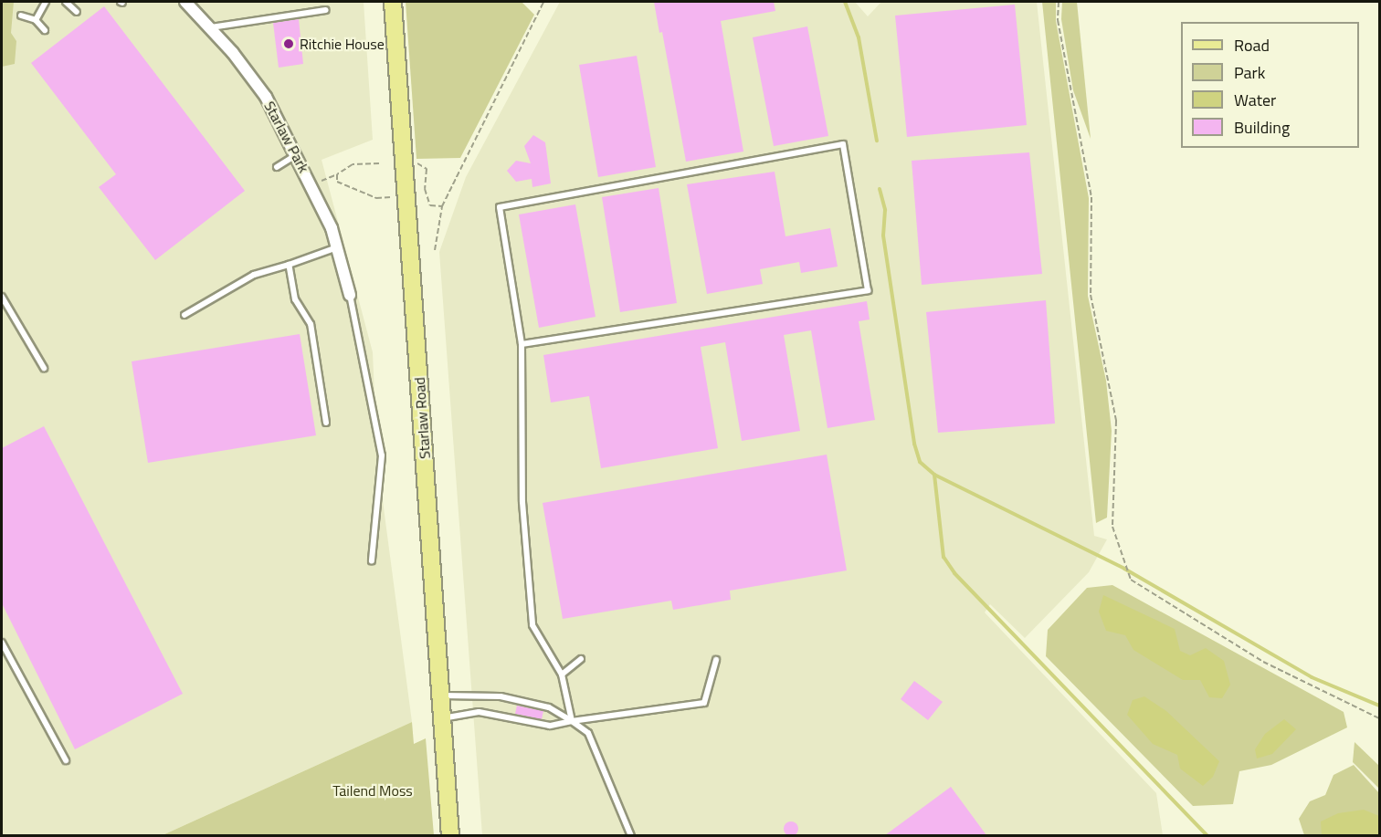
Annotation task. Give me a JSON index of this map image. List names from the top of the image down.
{
  "streets": {
    "main road": ["Starlaw Road"],
    "street": ["Starlaw Park"]
  },
  "parks": ["Tailend Moss"],
  "places": ["Ritchie House"],
  "legend": [
    "Road",
    "Park",
    "Water",
    "Building"
  ]
}
